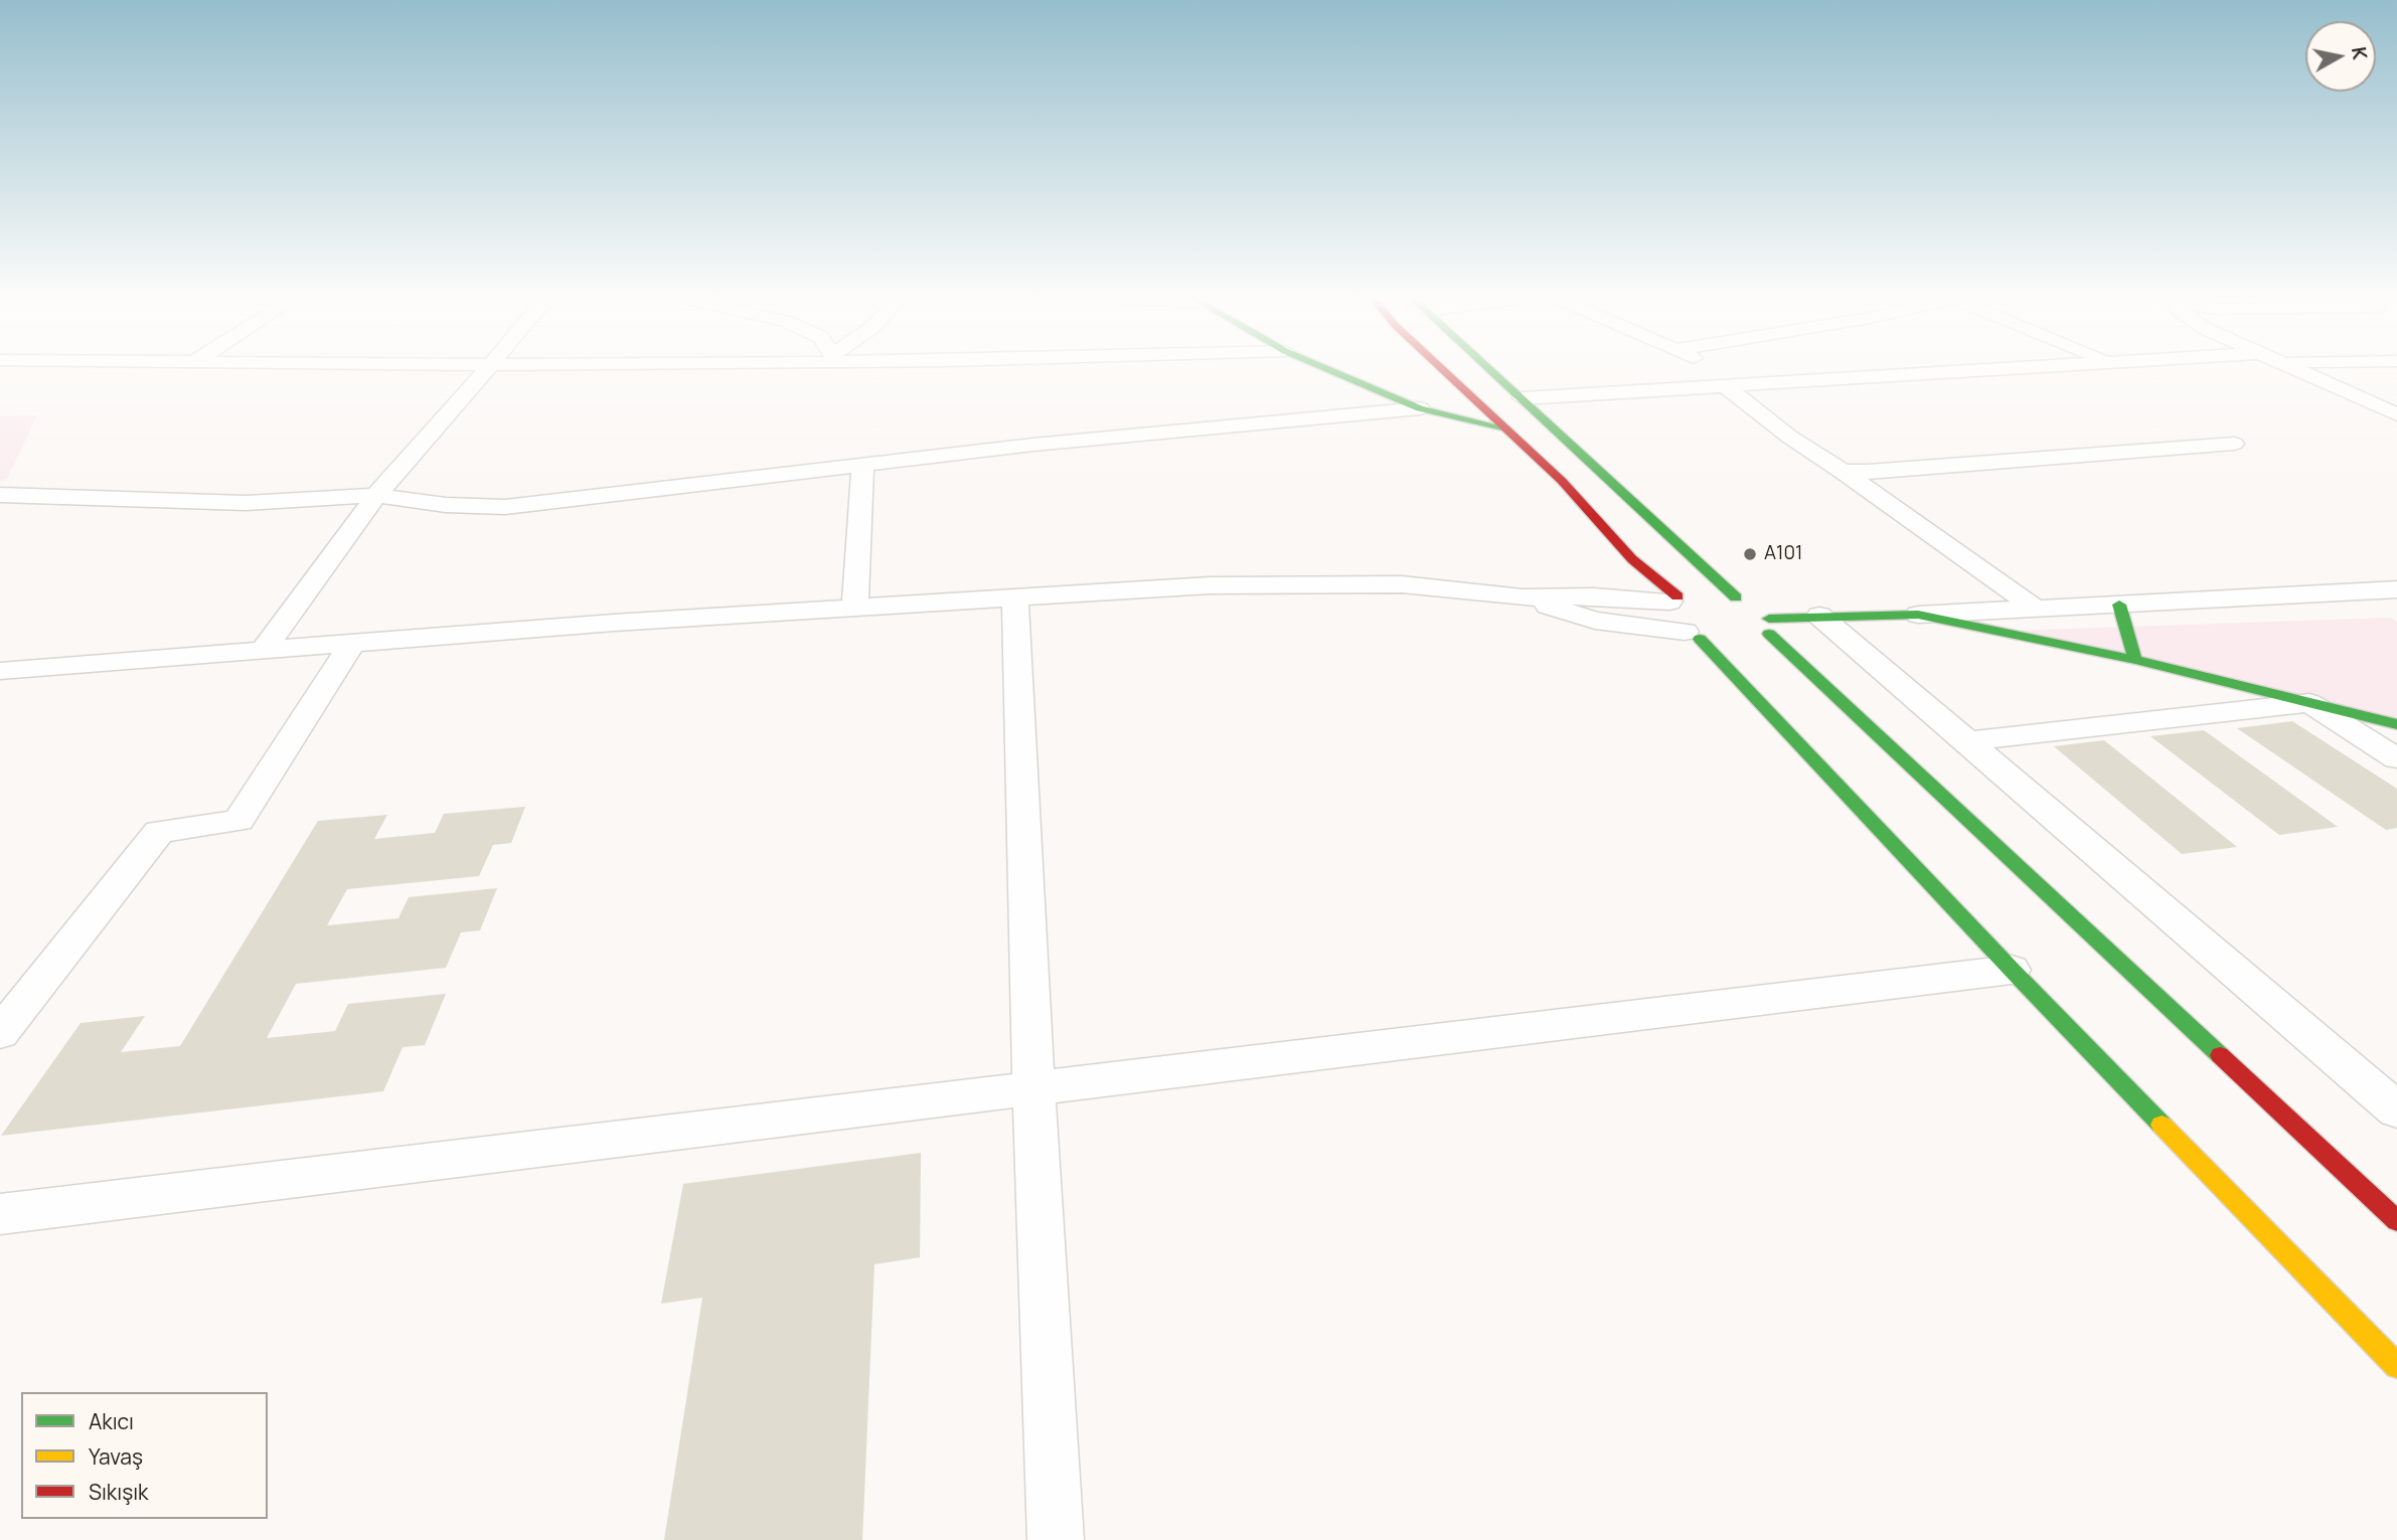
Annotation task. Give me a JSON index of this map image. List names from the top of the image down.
{
  "places": ["A101"],
  "legend": ["Akıcı", "Yavaş", "Sıkışık"],
  "north": "right"
}
